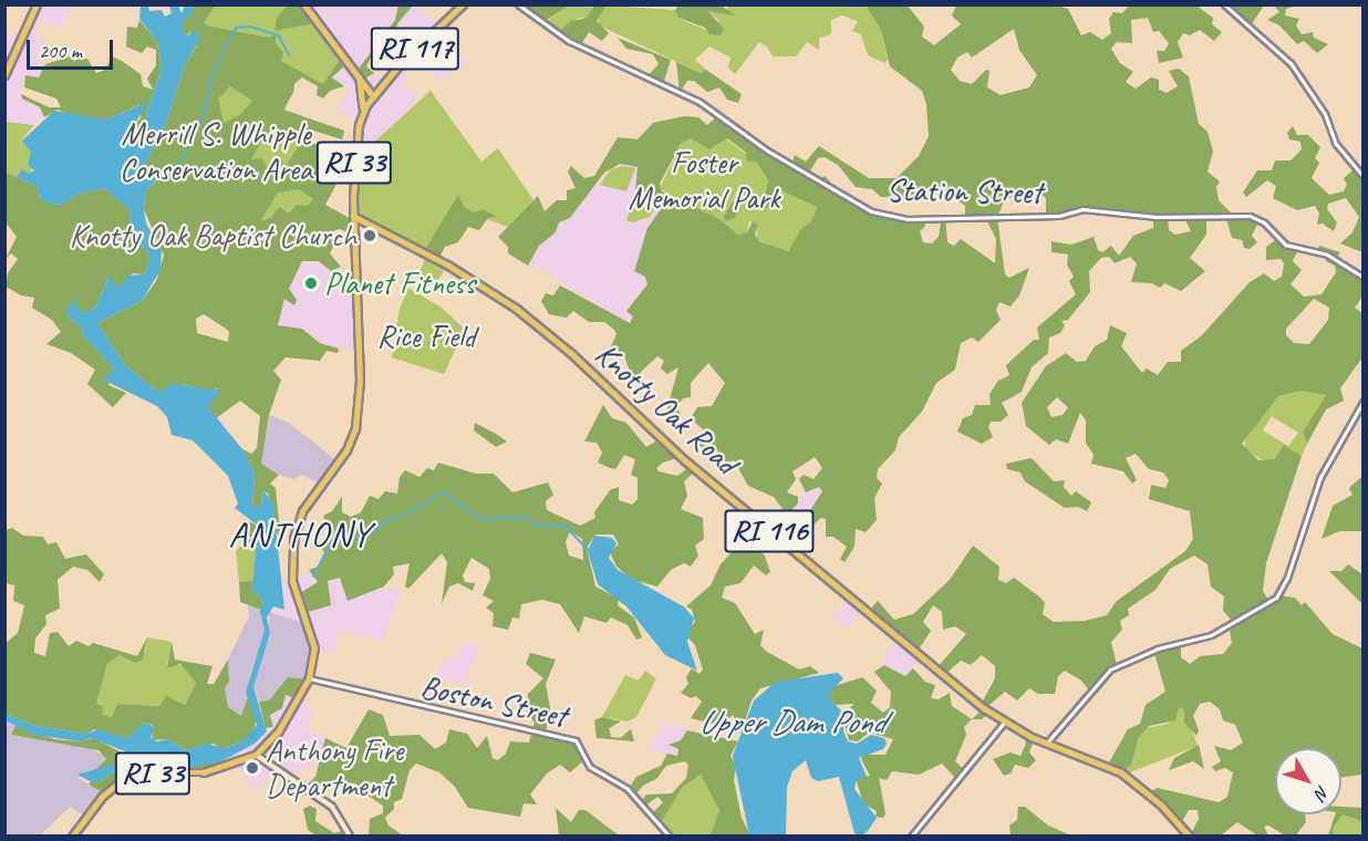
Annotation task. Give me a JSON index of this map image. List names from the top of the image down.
{
  "streets": {
    "main road": [
      "RI 117",
      "RI 33",
      "Knotty Oak Road",
      "RI 116"
    ],
    "street": ["Station Street", "Boston Street"]
  },
  "crossings": [
    ["RI 117", "RI 33"],
    ["RI 33", "Knotty Oak Road"],
    ["RI 33", "Boston Street"]
  ],
  "districts": ["ANTHONY"],
  "water": ["Upper Dam Pond"],
  "parks": ["Merrill S. Whipple Conservation Area", "Foster Memorial Park", "Rice Field"],
  "places": ["Knotty Oak Baptist Church", "Planet Fitness", "Anthony Fire Department"],
  "scale_bar": "200 m",
  "north": "bottom right"
}
